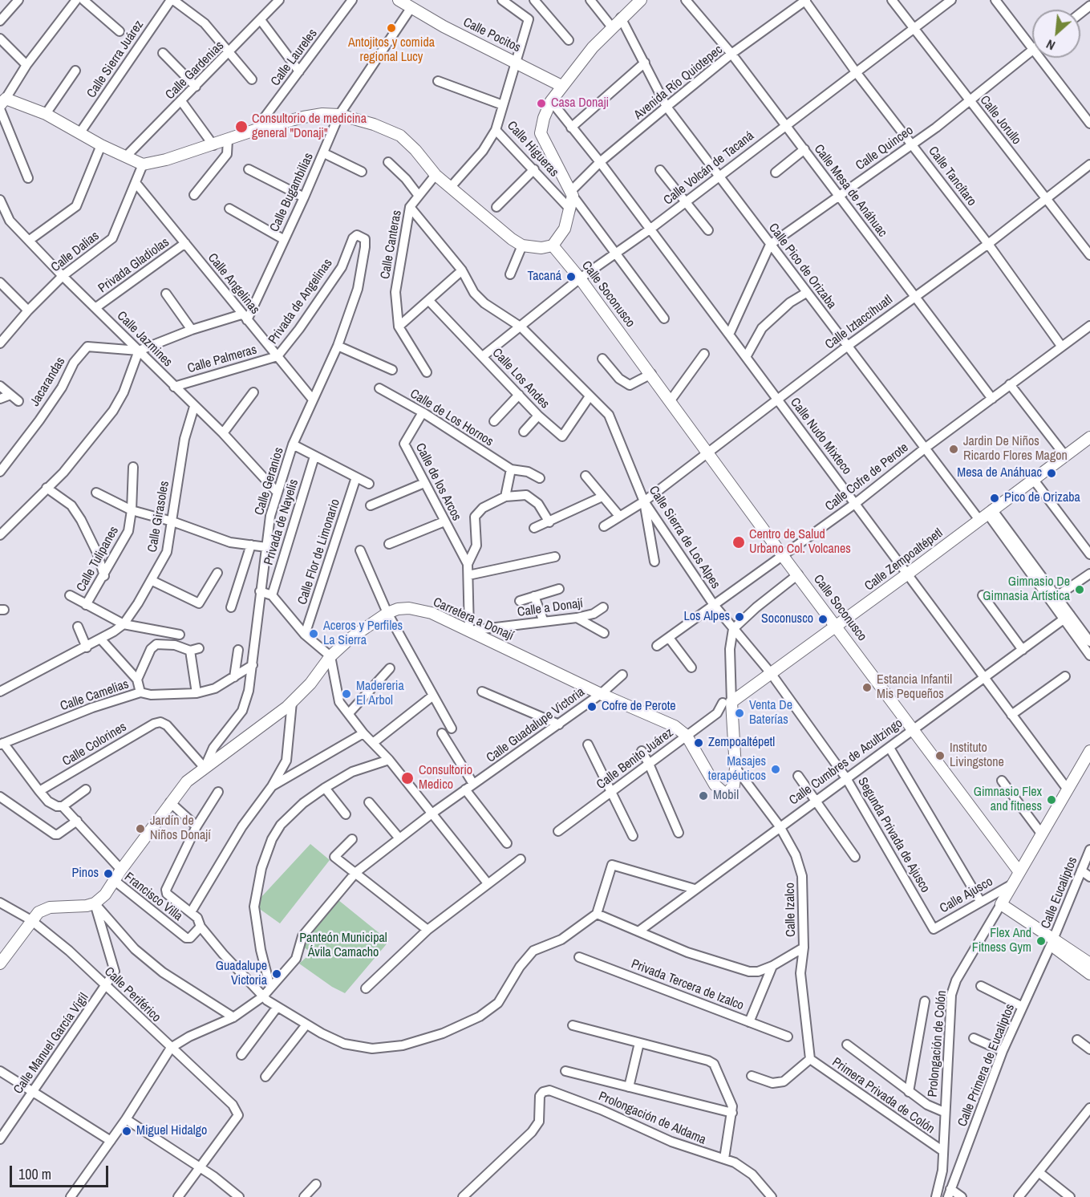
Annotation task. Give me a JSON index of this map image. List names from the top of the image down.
{
  "streets": {
    "main road": [
      "Calle Pocitos",
      "Calle Soconusco",
      "Calle Zempoaltépetl",
      "Carretera a Donají",
      "Calle Ajusco"
    ],
    "street": [
      "Calle Laureles",
      "Calle Sierra Juárez",
      "Calle Gardenias",
      "Avenida Río Quiotepec",
      "Calle Jorullo",
      "Calle Quinceo",
      "Calle Higueras",
      "Calle Volcán de Tacaná",
      "Calle Tancítaro",
      "Calle Mesa de Anáhuac",
      "Calle Bugambilias",
      "Calle Canteras",
      "Calle Dalias",
      "Privada Gladiolas",
      "Calle Pico de Orizaba",
      "Calle Angelinas",
      "Privada de Angelinas",
      "Calle Iztaccíhuatl",
      "Calle Jazmines",
      "Calle Palmeras",
      "Calle Los Andes",
      "Jacarandas",
      "Calle de Los Hornos",
      "Calle Nudo Mixteco",
      "Calle Cofre de Perote",
      "Calle Geranios",
      "Calle de los Arcos",
      "Calle Girasoles",
      "Privada de Nayelis",
      "Calle Sierra de Los Alpes",
      "Calle Flor de Limonario",
      "Calle Tulipanes",
      "Calle a Donají",
      "Calle Camelias",
      "Calle Guadalupe Victoria",
      "Calle Colorines",
      "Calle Benito Juárez",
      "Calle Cumbres de Acultzingo",
      "Segunda Privada de Ajusco",
      "Calle Eucaliptos",
      "Francisco Villa",
      "Calle Izalco",
      "Privada Tercera de Izalco",
      "Calle Periférico",
      "Calle Manuel García Vigil",
      "Prolongación de Colón",
      "Calle Primera de Eucaliptos",
      "Primera Privada de Colón",
      "Prolongación de Aldama"
    ]
  },
  "crossings": [
    ["Calle Pocitos", "Calle Higueras"],
    ["Calle Pocitos", "Calle Bugambilias"],
    ["Avenida Río Quiotepec", "Calle Tancítaro"],
    ["Avenida Río Quiotepec", "Calle Mesa de Anáhuac"],
    ["Avenida Río Quiotepec", "Calle Pico de Orizaba"],
    ["Avenida Río Quiotepec", "Calle Nudo Mixteco"],
    ["Calle Jorullo", "Calle Quinceo"],
    ["Calle Jorullo", "Calle Volcán de Tacaná"],
    ["Calle Jorullo", "Calle Iztaccíhuatl"],
    ["Calle Quinceo", "Calle Tancítaro"],
    ["Calle Quinceo", "Calle Mesa de Anáhuac"],
    ["Calle Quinceo", "Calle Pico de Orizaba"],
    ["Calle Volcán de Tacaná", "Calle Tancítaro"],
    ["Calle Volcán de Tacaná", "Calle Mesa de Anáhuac"],
    ["Calle Volcán de Tacaná", "Calle Pico de Orizaba"],
    ["Calle Volcán de Tacaná", "Calle Soconusco"],
    ["Calle Volcán de Tacaná", "Calle Los Andes"],
    ["Calle Volcán de Tacaná", "Calle Nudo Mixteco"],
    ["Calle Volcán de Tacaná", "Calle Sierra de Los Alpes"],
    ["Calle Tancítaro", "Calle Iztaccíhuatl"],
    ["Calle Tancítaro", "Calle Cofre de Perote"],
    ["Calle Mesa de Anáhuac", "Calle Iztaccíhuatl"],
    ["Calle Mesa de Anáhuac", "Calle Cofre de Perote"],
    ["Calle Bugambilias", "Calle Angelinas"],
    ["Calle Canteras", "Calle Sierra de Los Alpes"],
    ["Calle Dalias", "Calle Angelinas"],
    ["Calle Dalias", "Calle Jazmines"],
    ["Privada Gladiolas", "Calle Angelinas"],
    ["Privada Gladiolas", "Calle Jazmines"],
    ["Calle Pico de Orizaba", "Calle Iztaccíhuatl"],
    ["Calle Pico de Orizaba", "Calle Cofre de Perote"],
    ["Calle Pico de Orizaba", "Calle Zempoaltépetl"],
    ["Calle Angelinas", "Privada de Angelinas"],
    ["Calle Angelinas", "Calle Palmeras"],
    ["Calle Angelinas", "Calle Geranios"],
    ["Calle Soconusco", "Calle Iztaccíhuatl"],
    ["Calle Soconusco", "Calle Cofre de Perote"],
    ["Calle Soconusco", "Calle Zempoaltépetl"],
    ["Calle Soconusco", "Calle Cumbres de Acultzingo"],
    ["Calle Soconusco", "Calle Ajusco"],
    ["Privada de Angelinas", "Calle Palmeras"],
    ["Privada de Angelinas", "Calle Geranios"],
    ["Calle Iztaccíhuatl", "Calle Nudo Mixteco"],
    ["Calle Iztaccíhuatl", "Calle Sierra de Los Alpes"],
    ["Calle Jazmines", "Calle Palmeras"],
    ["Calle Jazmines", "Jacarandas"],
    ["Calle Jazmines", "Calle Geranios"],
    ["Calle Jazmines", "Calle Girasoles"],
    ["Calle Los Andes", "Calle Sierra de Los Alpes"],
    ["Calle de Los Hornos", "Calle de los Arcos"],
    ["Calle Nudo Mixteco", "Calle Cofre de Perote"],
    ["Calle Nudo Mixteco", "Calle Zempoaltépetl"],
    ["Calle Nudo Mixteco", "Calle Cumbres de Acultzingo"],
    ["Calle Nudo Mixteco", "Calle Ajusco"],
    ["Calle Cofre de Perote", "Calle Sierra de Los Alpes"],
    ["Calle Geranios", "Carretera a Donají"],
    ["Calle Geranios", "Calle Camelias"],
    ["Calle Geranios", "Calle Colorines"],
    ["Calle de los Arcos", "Calle a Donají"],
    ["Calle de los Arcos", "Carretera a Donají"],
    ["Calle Sierra de Los Alpes", "Calle Zempoaltépetl"],
    ["Calle Sierra de Los Alpes", "Carretera a Donají"],
    ["Calle Sierra de Los Alpes", "Calle Cumbres de Acultzingo"],
    ["Calle Sierra de Los Alpes", "Segunda Privada de Ajusco"],
    ["Calle Zempoaltépetl", "Carretera a Donají"],
    ["Calle Zempoaltépetl", "Calle Benito Juárez"],
    ["Calle a Donají", "Carretera a Donají"],
    ["Carretera a Donají", "Calle Guadalupe Victoria"],
    ["Carretera a Donají", "Calle Colorines"],
    ["Carretera a Donají", "Calle Benito Juárez"],
    ["Carretera a Donají", "Francisco Villa"],
    ["Carretera a Donají", "Calle Izalco"],
    ["Calle Guadalupe Victoria", "Calle Periférico"],
    ["Calle Cumbres de Acultzingo", "Segunda Privada de Ajusco"],
    ["Calle Cumbres de Acultzingo", "Calle Izalco"],
    ["Segunda Privada de Ajusco", "Calle Ajusco"],
    ["Calle Eucaliptos", "Calle Primera de Eucaliptos"],
    ["Calle Ajusco", "Prolongación de Colón"],
    ["Calle Periférico", "Calle Manuel García Vigil"],
    ["Prolongación de Colón", "Primera Privada de Colón"]
  ],
  "parks": ["Panteón Municipal Ávila Camacho"],
  "places": [
    "Antojitos y comida regional Lucy",
    "Casa Donaji",
    "Consultorio de medicina general \"Donaji\"",
    "Tacaná",
    "Jardin De Niños Ricardo Flores Magon",
    "Mesa de Anáhuac",
    "Pico de Orizaba",
    "Centro de Salud Urbano Col. Volcanes",
    "Gimnasio De Gimnasia Artística",
    "Los Alpes",
    "Soconusco",
    "Aceros y Perfiles La Sierra",
    "Estancia Infantil Mis Pequeños",
    "Madereria El Arbol",
    "Cofre de Perote",
    "Venta De Baterías",
    "Zempoaltépetl",
    "Instituto Livingstone",
    "Masajes terapéuticos",
    "Consultorio Medico",
    "Mobil",
    "Gimnasio Flex and fitness",
    "Jardín de Niños Donají",
    "Pinos",
    "Flex And Fitness Gym",
    "Guadalupe Victoria",
    "Miguel Hidalgo"
  ],
  "scale_bar": "100 m",
  "north": "bottom left"
}
